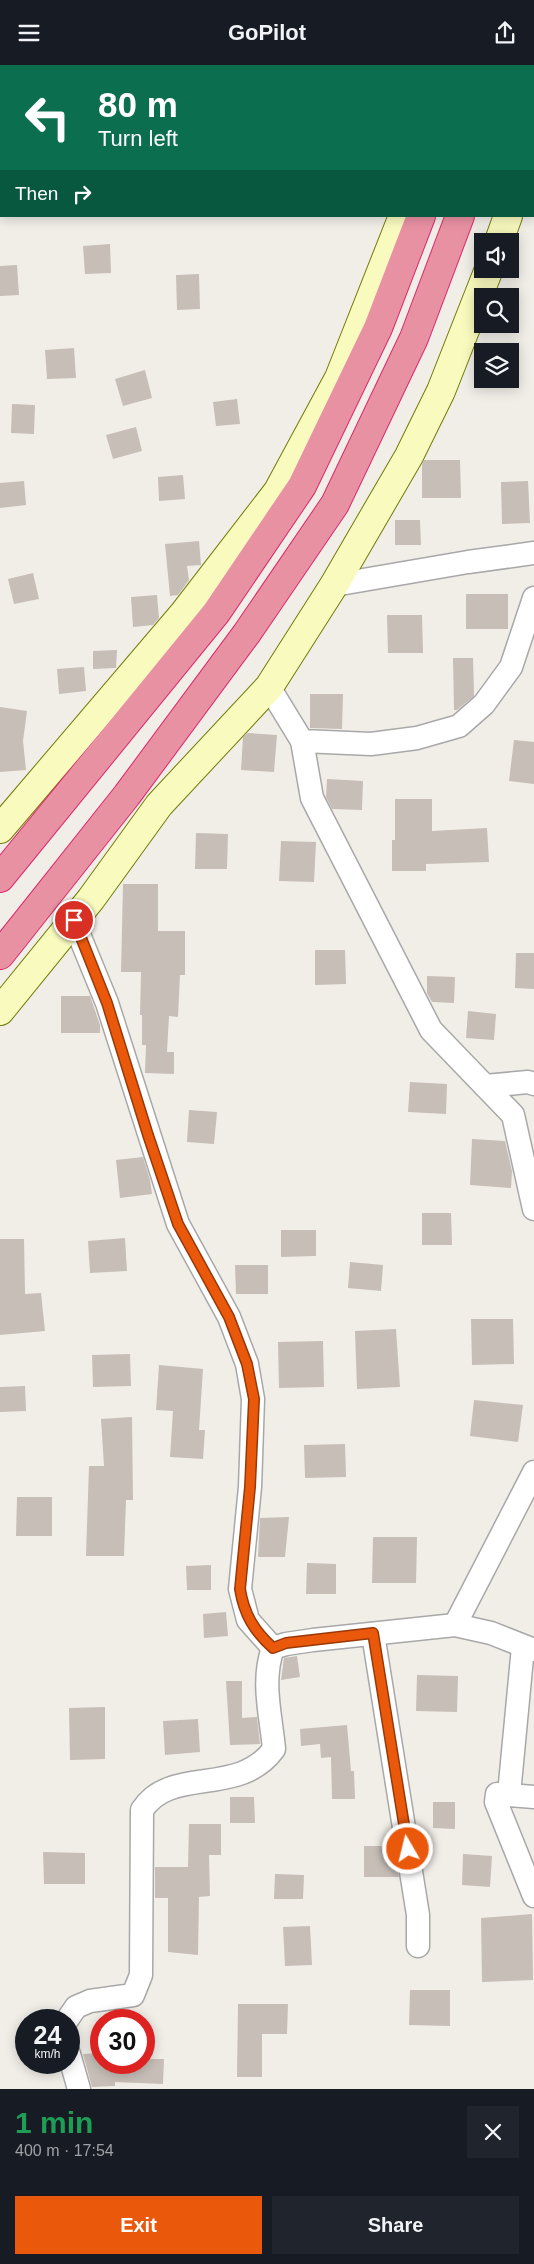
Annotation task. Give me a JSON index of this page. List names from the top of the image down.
{
  "page": {
    "header": "GoPilot",
    "turn": ["80 m", "Turn left"],
    "then": "Then",
    "speed": "24 km/h",
    "limit": "30",
    "heading": ["1 min", "400 m · 17:54"],
    "buttons": ["Exit", "Share"]
  }
}
